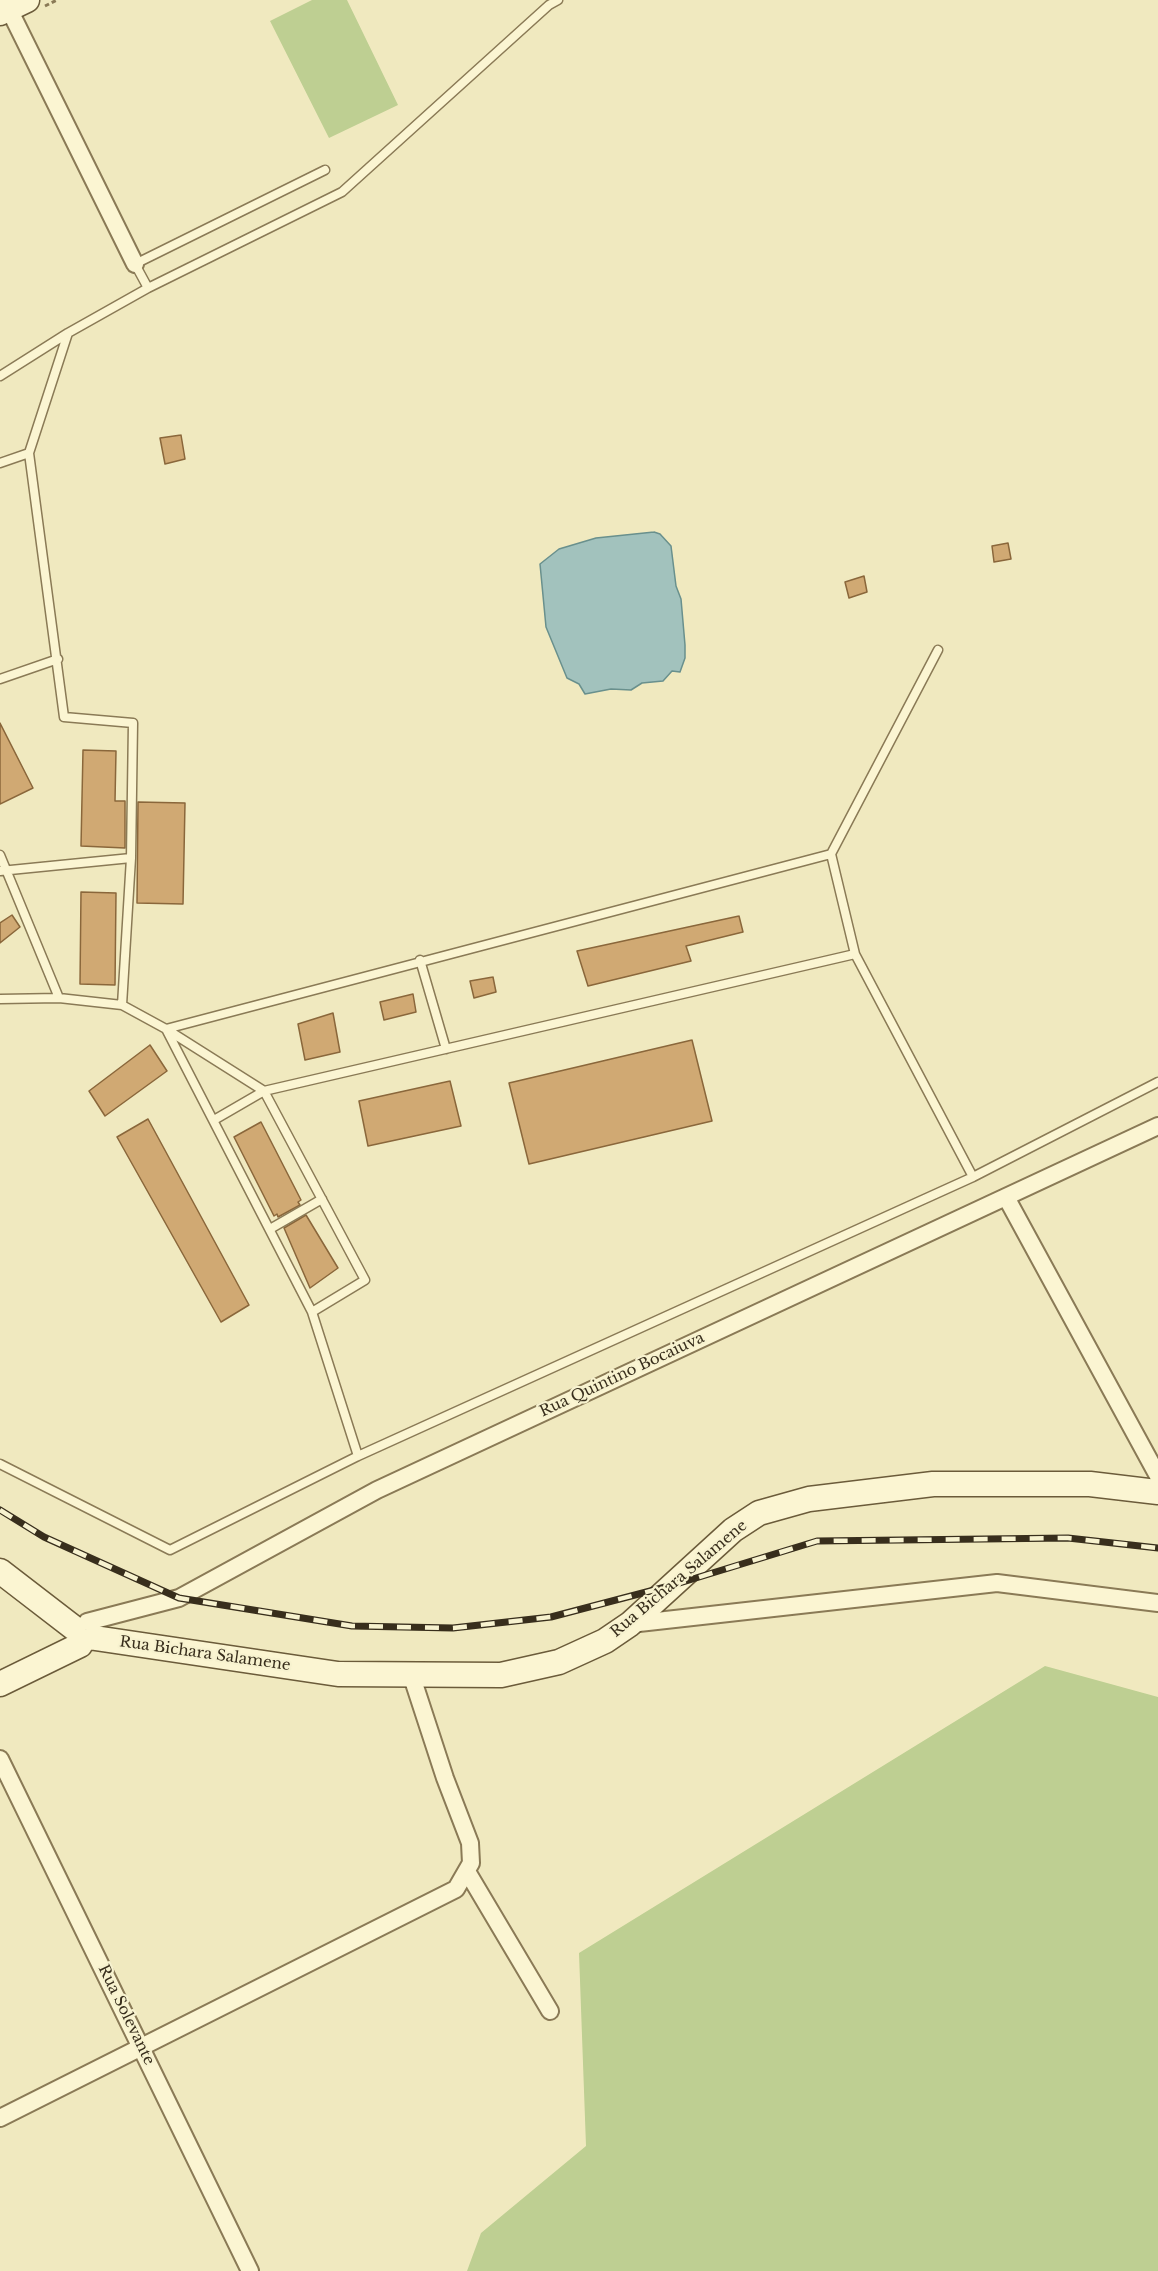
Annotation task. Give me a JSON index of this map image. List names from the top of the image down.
{
  "streets": {
    "main road": ["Rua Quintino Bocaiuva", "Rua Bichara Salamene"],
    "street": ["Rua Solevante"]
  },
  "crossings": [
    ["Rua Quintino Bocaiuva", "Rua Bichara Salamene"]
  ]
}
